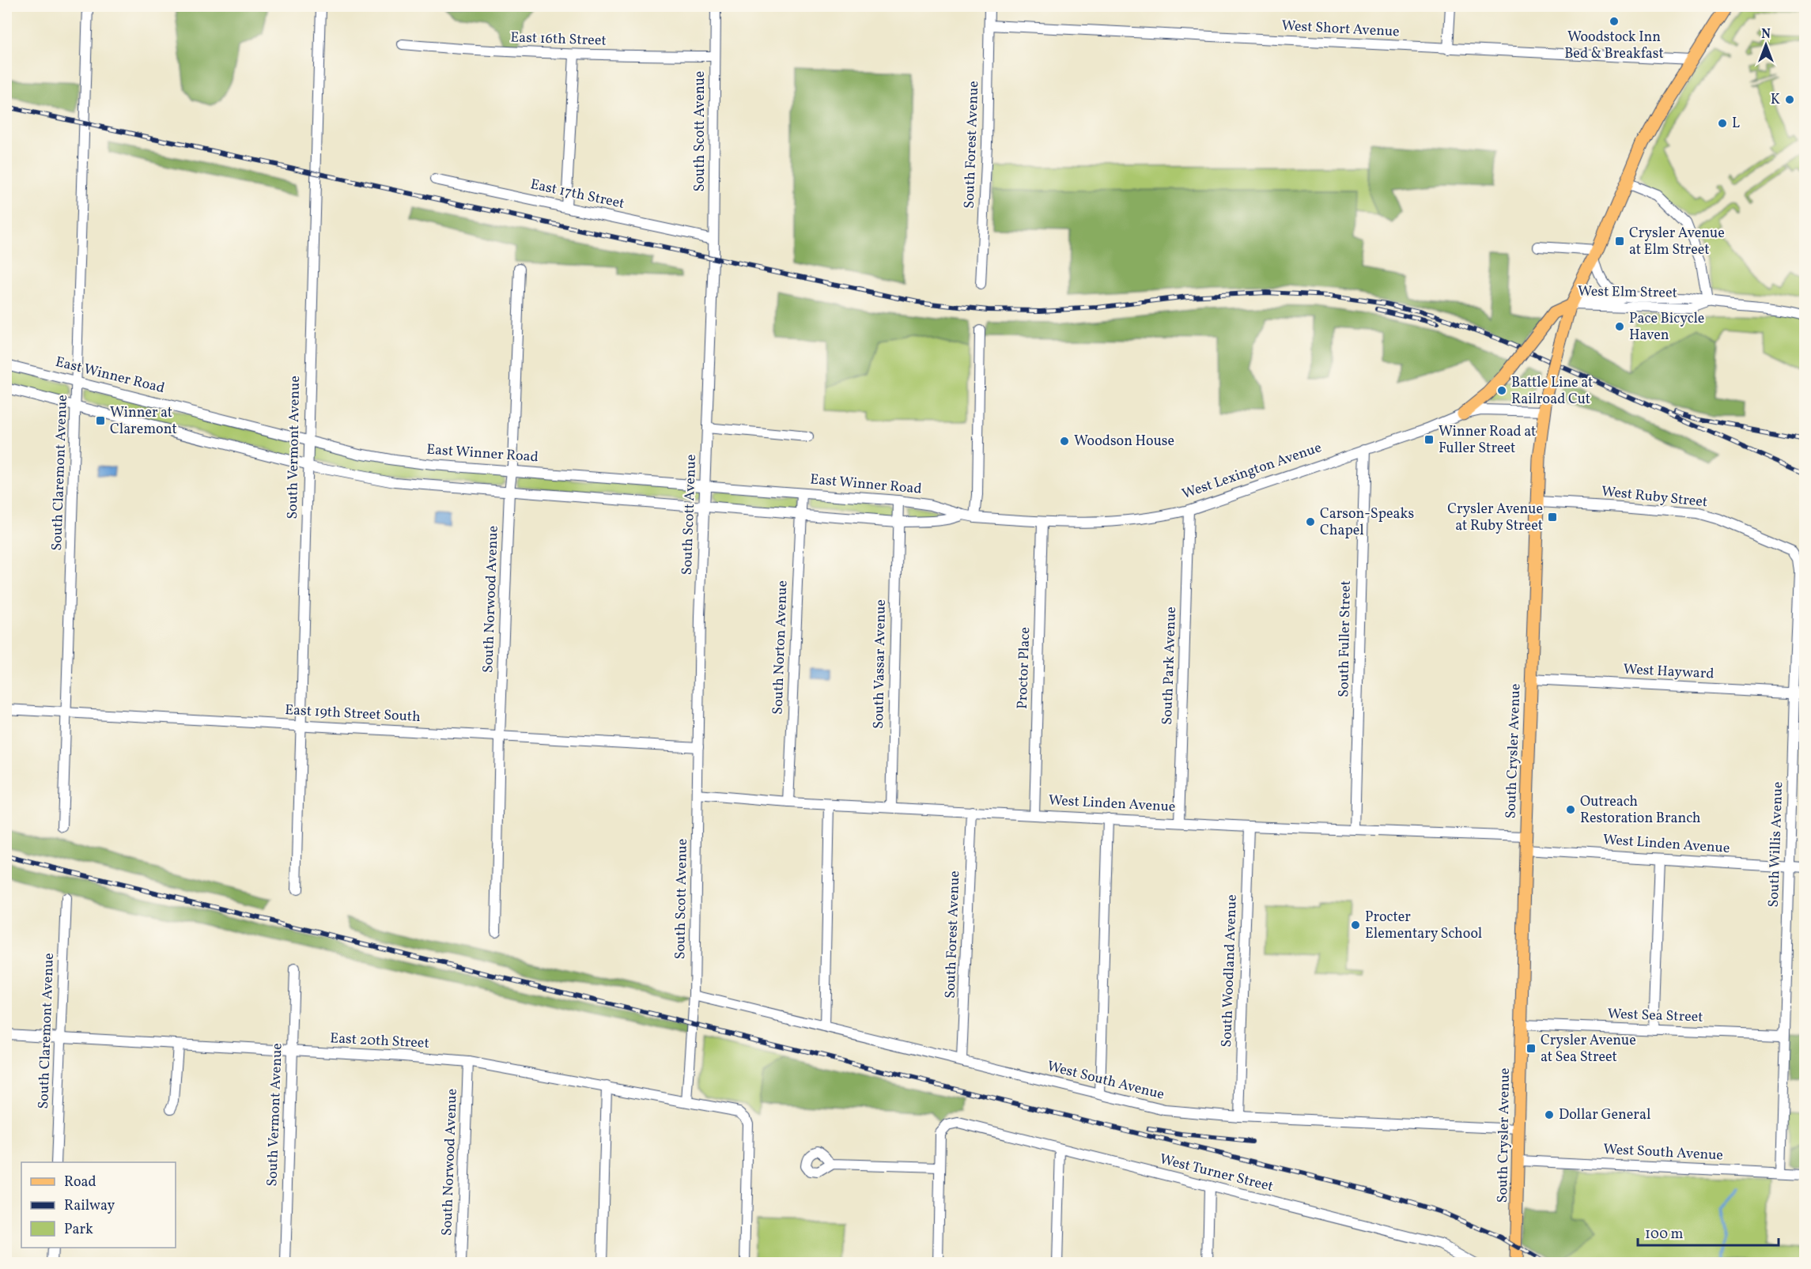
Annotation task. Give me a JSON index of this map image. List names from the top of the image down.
{
  "streets": {
    "main road": ["South Crysler Avenue"],
    "street": [
      "West Short Avenue",
      "East 16th Street",
      "South Scott Avenue",
      "South Forest Avenue",
      "East 17th Street",
      "West Elm Street",
      "East Winner Road",
      "South Vermont Avenue",
      "West Lexington Avenue",
      "South Claremont Avenue",
      "West Ruby Street",
      "South Norwood Avenue",
      "South Fuller Street",
      "South Norton Avenue",
      "South Vassar Avenue",
      "South Park Avenue",
      "Proctor Place",
      "West Hayward",
      "East 19th Street South",
      "West Linden Avenue",
      "South Willis Avenue",
      "South Woodland Avenue",
      "West Sea Street",
      "East 20th Street",
      "West South Avenue",
      "West Turner Street"
    ]
  },
  "crossings": [
    ["West Short Avenue", "South Forest Avenue"],
    ["East 16th Street", "South Scott Avenue"],
    ["South Scott Avenue", "East 17th Street"],
    ["South Scott Avenue", "East Winner Road"],
    ["South Scott Avenue", "East 19th Street South"],
    ["South Scott Avenue", "West Linden Avenue"],
    ["South Scott Avenue", "East 20th Street"],
    ["South Scott Avenue", "West South Avenue"],
    ["South Forest Avenue", "West Linden Avenue"],
    ["South Forest Avenue", "West South Avenue"],
    ["West Elm Street", "South Crysler Avenue"],
    ["East Winner Road", "South Vermont Avenue"],
    ["East Winner Road", "West Lexington Avenue"],
    ["East Winner Road", "South Claremont Avenue"],
    ["East Winner Road", "South Norwood Avenue"],
    ["East Winner Road", "South Norton Avenue"],
    ["East Winner Road", "South Vassar Avenue"],
    ["South Vermont Avenue", "East 19th Street South"],
    ["South Vermont Avenue", "East 20th Street"],
    ["West Lexington Avenue", "South Fuller Street"],
    ["West Lexington Avenue", "South Park Avenue"],
    ["West Lexington Avenue", "Proctor Place"],
    ["West Lexington Avenue", "South Crysler Avenue"],
    ["South Claremont Avenue", "East 19th Street South"],
    ["South Claremont Avenue", "East 20th Street"],
    ["West Ruby Street", "South Crysler Avenue"],
    ["West Ruby Street", "South Willis Avenue"],
    ["South Norwood Avenue", "East 19th Street South"],
    ["South Norwood Avenue", "East 20th Street"],
    ["South Fuller Street", "West Linden Avenue"],
    ["South Norton Avenue", "West Linden Avenue"],
    ["South Vassar Avenue", "West Linden Avenue"],
    ["South Park Avenue", "West Linden Avenue"],
    ["Proctor Place", "West Linden Avenue"],
    ["West Hayward", "South Crysler Avenue"],
    ["West Hayward", "South Willis Avenue"],
    ["South Crysler Avenue", "West Linden Avenue"],
    ["South Crysler Avenue", "West Sea Street"],
    ["South Crysler Avenue", "West South Avenue"],
    ["West Linden Avenue", "South Willis Avenue"],
    ["West Linden Avenue", "South Woodland Avenue"],
    ["South Willis Avenue", "West Sea Street"],
    ["South Willis Avenue", "West South Avenue"],
    ["South Woodland Avenue", "West South Avenue"]
  ],
  "places": {
    "other": [
      "Woodstock Inn Bed & Breakfast",
      "K",
      "L",
      "Pace Bicycle Haven",
      "Battle Line at Railroad Cut",
      "Woodson House",
      "Carson-Speaks Chapel",
      "Outreach Restoration Branch",
      "Procter Elementary School",
      "Dollar General"
    ],
    "transit": [
      "Crysler Avenue at Elm Street",
      "Winner at Claremont",
      "Winner Road at Fuller Street",
      "Crysler Avenue at Ruby Street",
      "Crysler Avenue at Sea Street"
    ]
  },
  "legend": ["Road", "Railway", "Park"],
  "scale_bar": "100 m",
  "north": "top"
}
